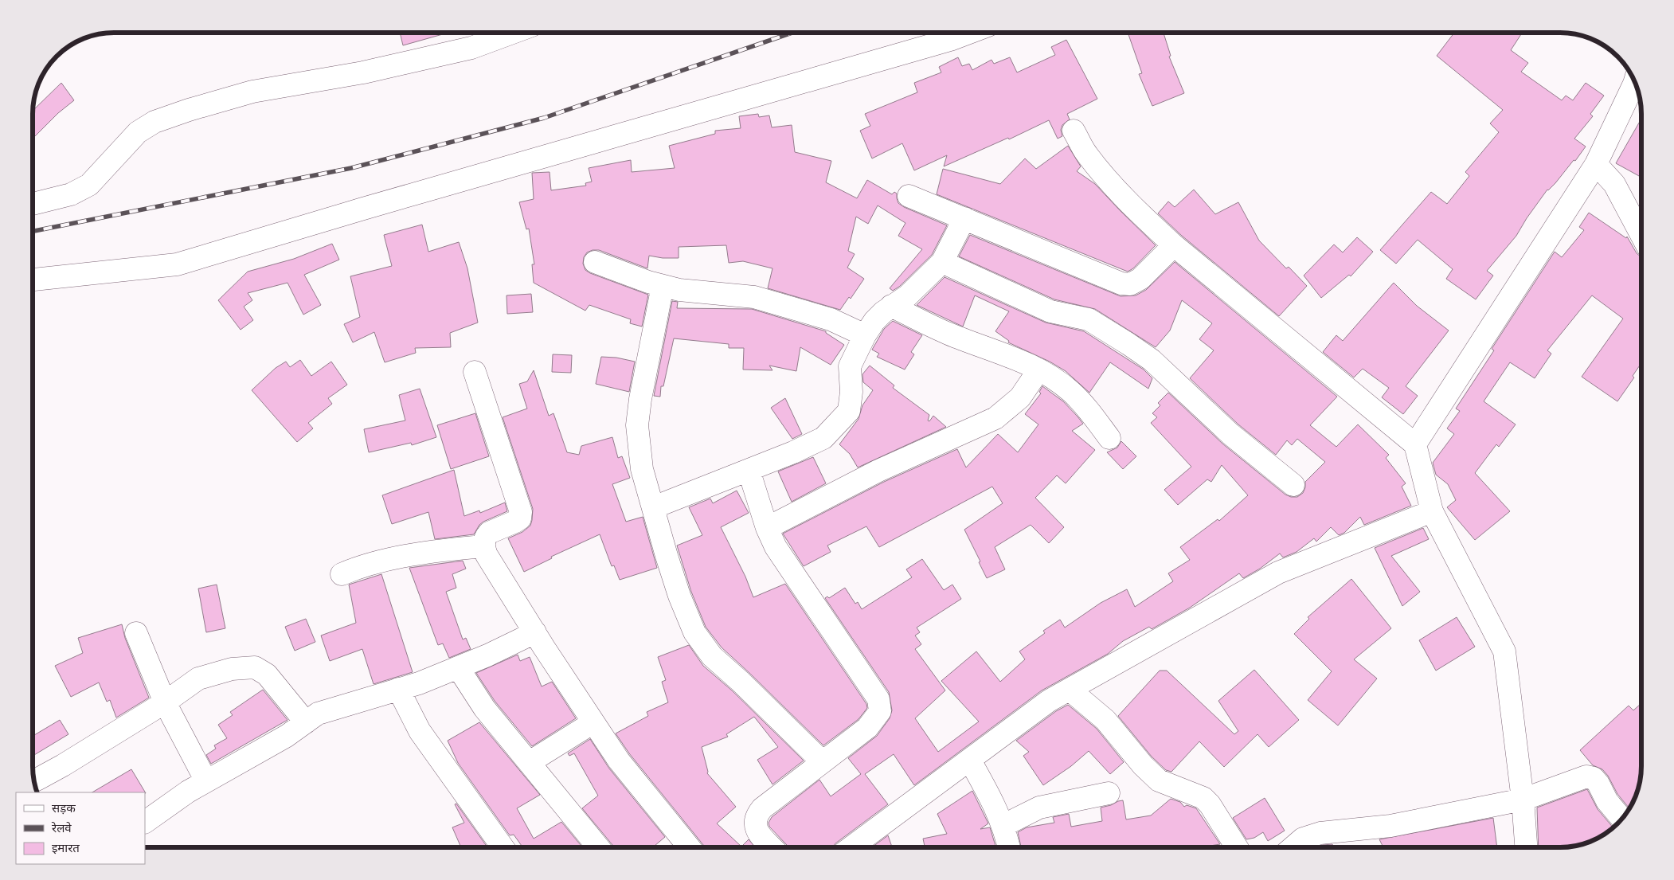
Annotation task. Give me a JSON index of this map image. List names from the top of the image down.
{
  "legend": ["सड़क", "रेलवे", "इमारत"]
}
